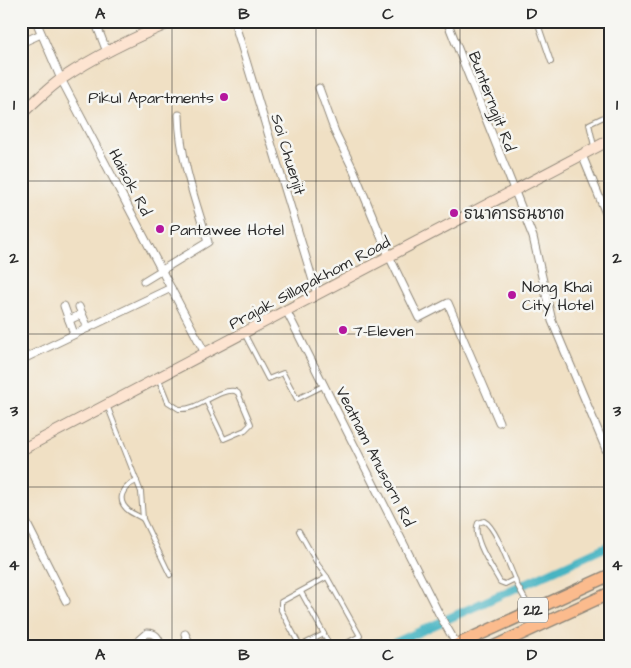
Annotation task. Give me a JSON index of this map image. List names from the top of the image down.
{
  "streets": {
    "main road": ["212"],
    "street": [
      "Bunterngjit Rd",
      "Soi Chuenjit",
      "Haisok Rd",
      "Prajak Sillapakhom Road",
      "Veatnam Anusorn Rd"
    ]
  },
  "crossings": [
    ["Bunterngjit Rd", "Prajak Sillapakhom Road"],
    ["Soi Chuenjit", "Prajak Sillapakhom Road"],
    ["Haisok Rd", "Prajak Sillapakhom Road"],
    ["Prajak Sillapakhom Road", "Veatnam Anusorn Rd"],
    ["Veatnam Anusorn Rd", "212"]
  ],
  "places": [
    "Pikul Apartments",
    "ธนาคารธนชาต",
    "Pantawee Hotel",
    "Nong Khai City Hotel",
    "7-Eleven"
  ],
  "grid": {
    "columns": [
      "A",
      "B",
      "C",
      "D"
    ],
    "rows": [
      "1",
      "2",
      "3",
      "4"
    ]
  }
}
